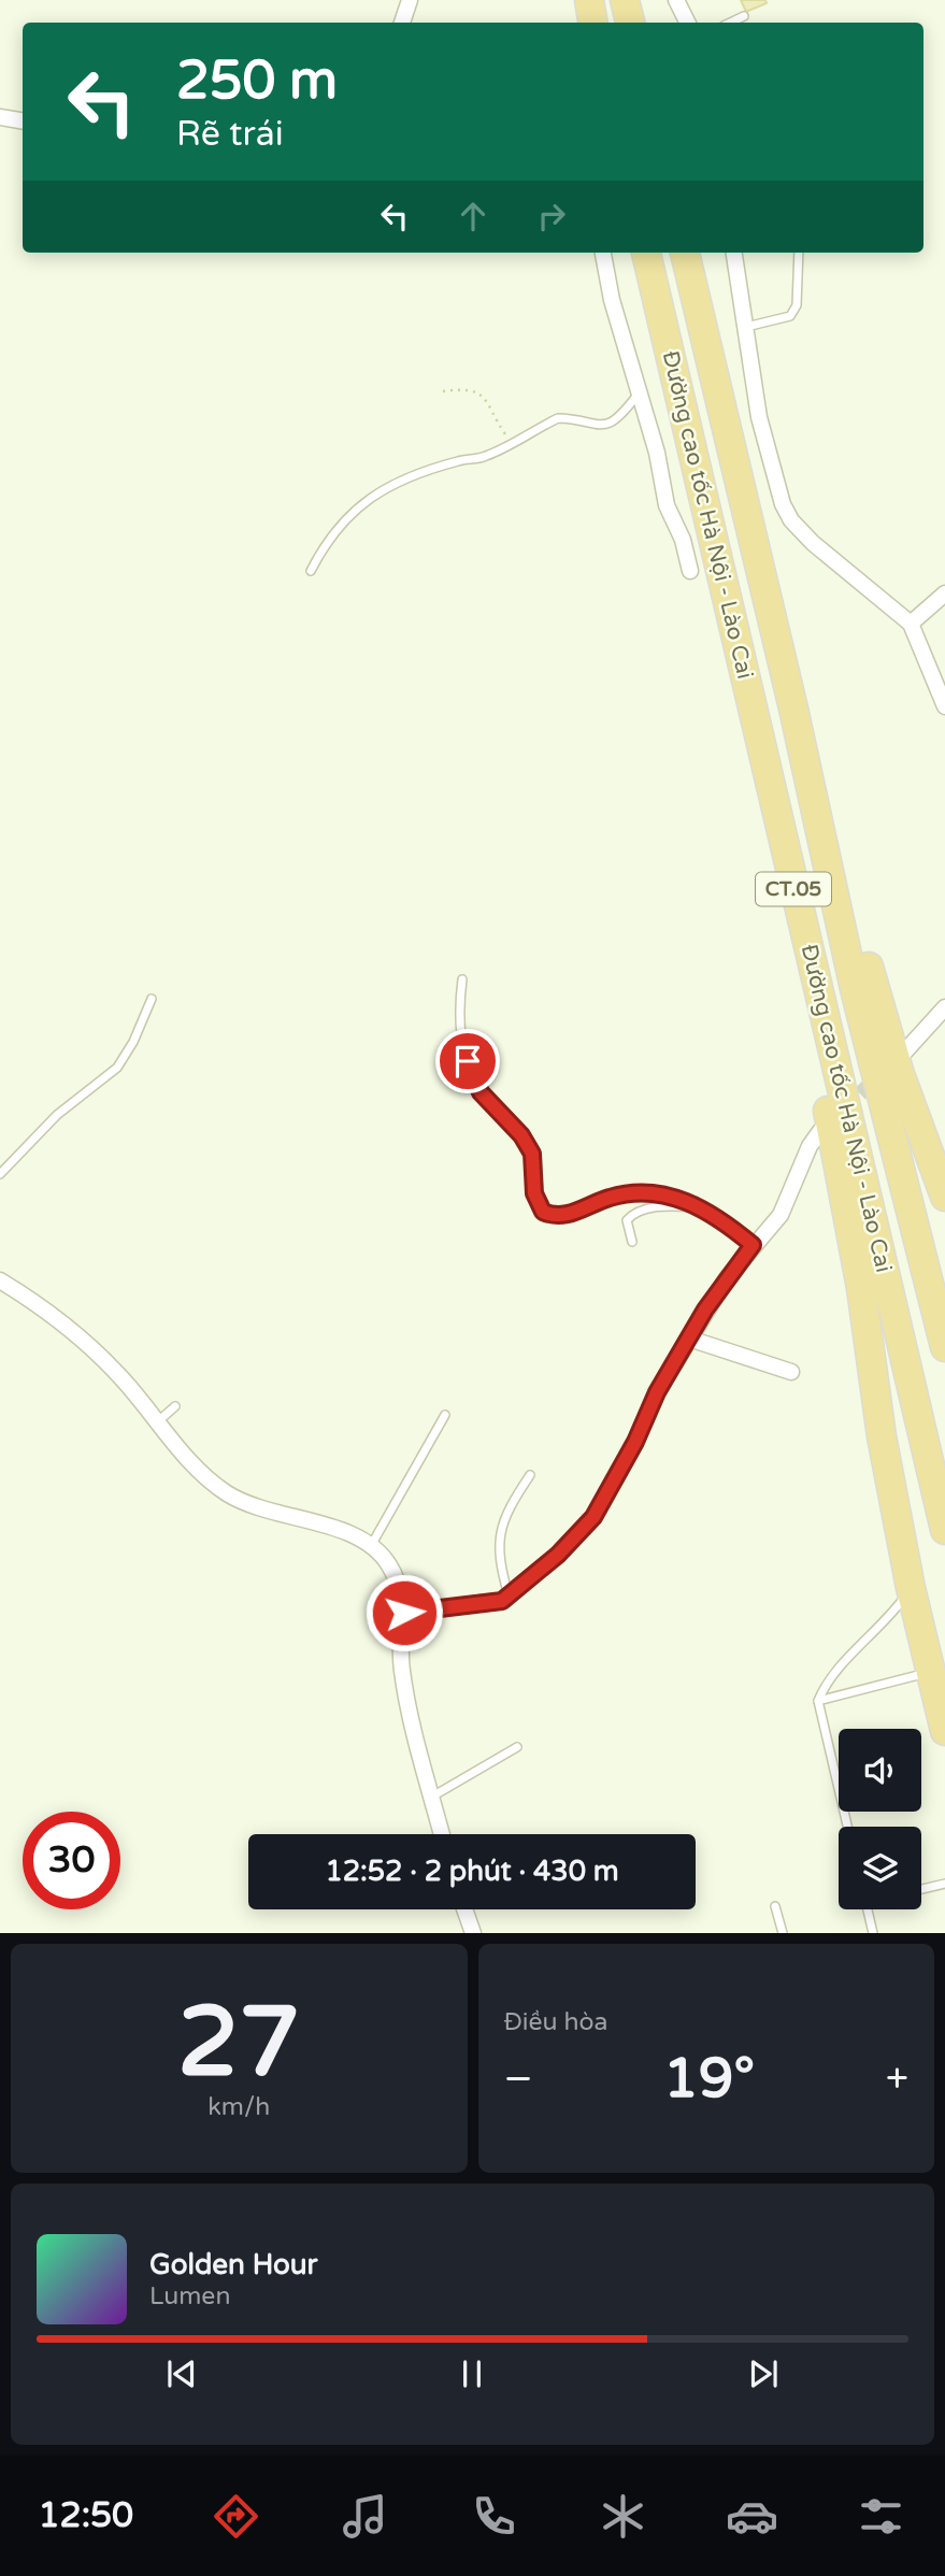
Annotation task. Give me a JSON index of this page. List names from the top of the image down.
{
  "streets": {
    "highway": ["Đường cao tốc Hà Nội - Lào Cai", "CT.05"]
  },
  "page": {
    "turn": ["250 m", "Rẽ trái"],
    "limit": "30",
    "trip": "12:52 · 2 phút · 430 m",
    "tile": [
      ["27", "km/h"],
      "Điều hòa"
    ],
    "heat": ["−", "19°", "+"],
    "song": ["Golden Hour", "Lumen"],
    "tabs": "12:50"
  }
}
